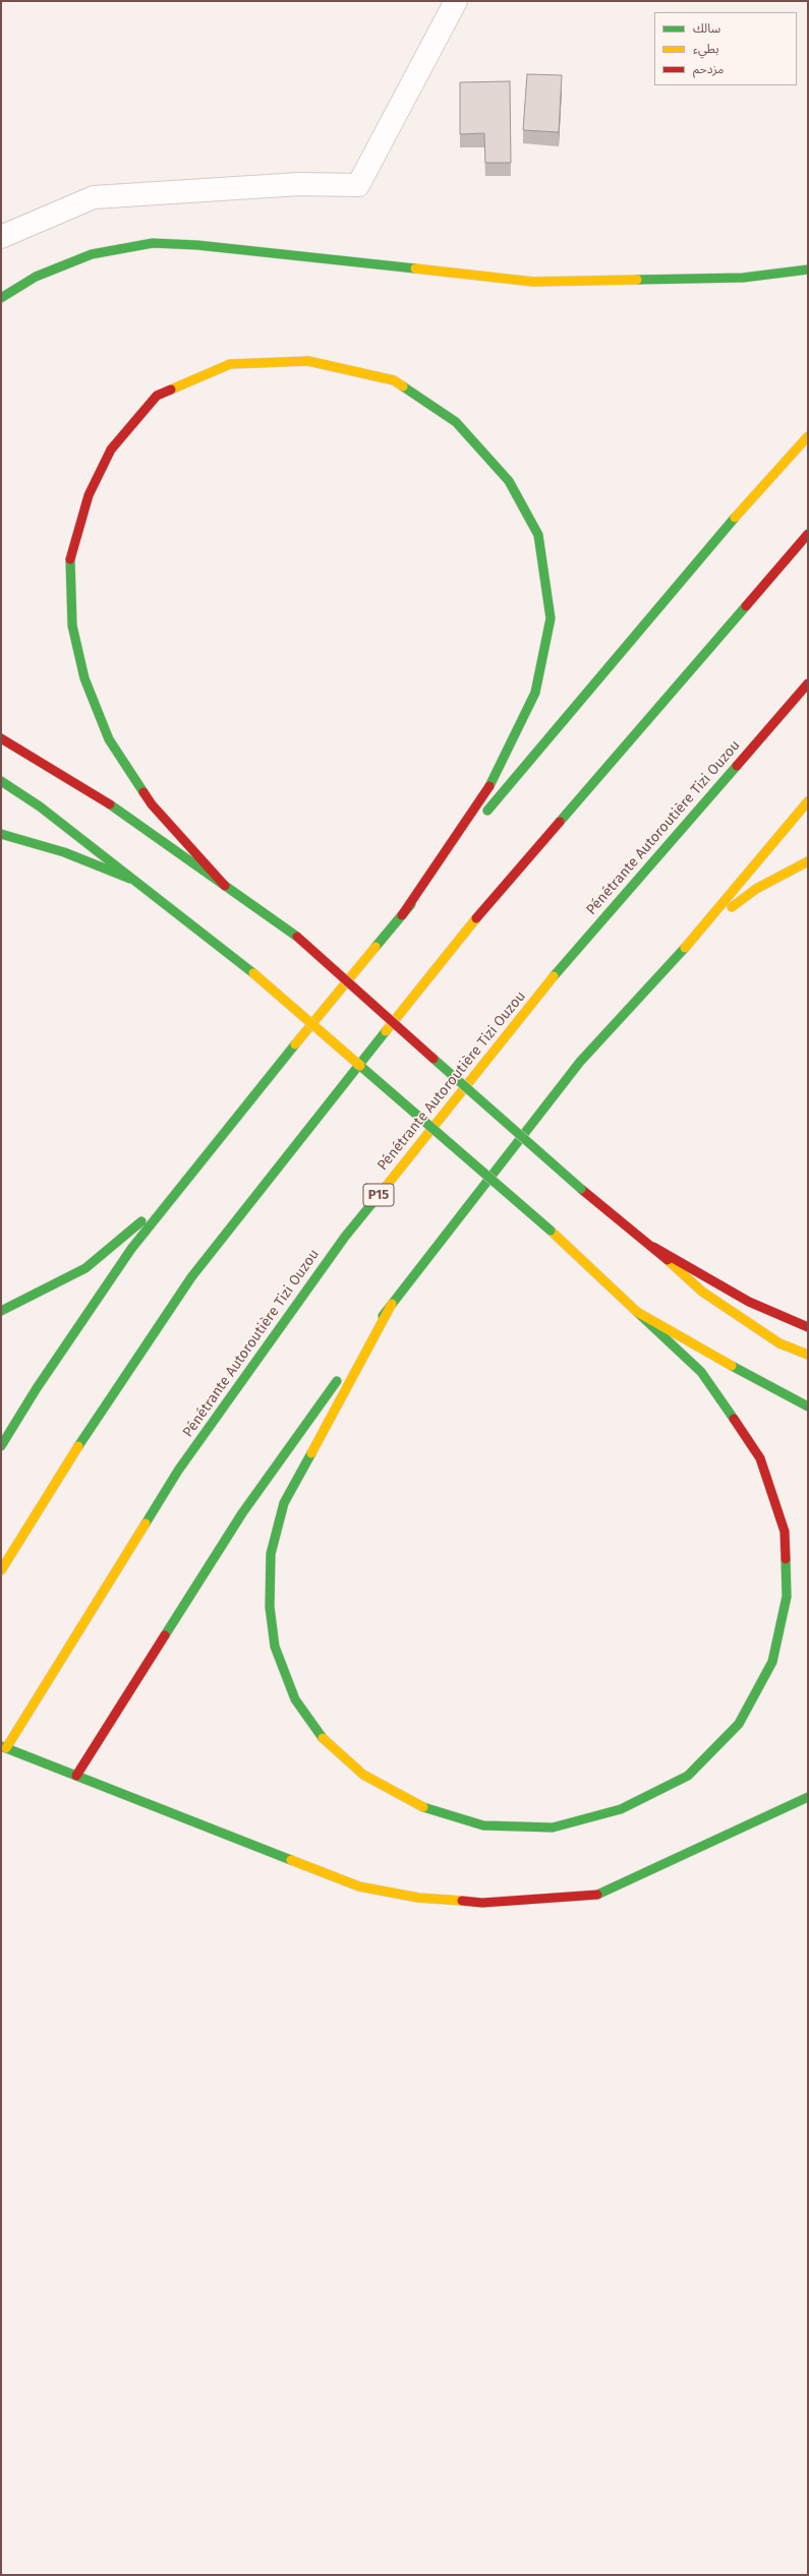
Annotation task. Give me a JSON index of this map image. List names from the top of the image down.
{
  "streets": {
    "main road": ["Pénétrante Autoroutière Tizi Ouzou", "P15"]
  },
  "legend": ["سالك", "بطيء", "مزدحم"]
}
